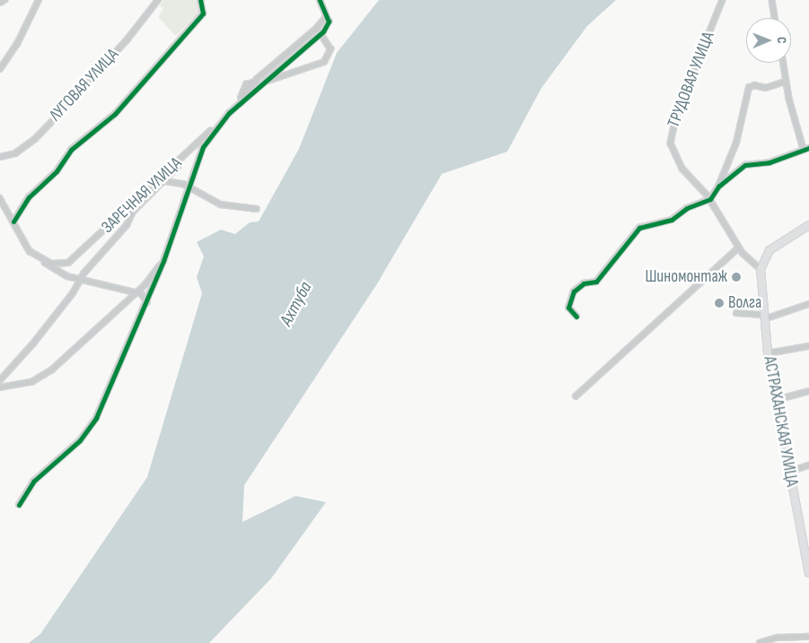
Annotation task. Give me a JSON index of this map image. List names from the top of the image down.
{
  "streets": {
    "main road": ["АСТРАХАНСКАЯ УЛИЦА"],
    "street": ["ТРУДОВАЯ УЛИЦА", "ЛУГОВАЯ УЛИЦА", "ЗАРЕЧНАЯ УЛИЦА"]
  },
  "crossings": [
    ["ТРУДОВАЯ УЛИЦА", "АСТРАХАНСКАЯ УЛИЦА"]
  ],
  "water": ["Ахтуба"],
  "places": ["Шиномонтаж", "Волга"],
  "north": "right"
}
